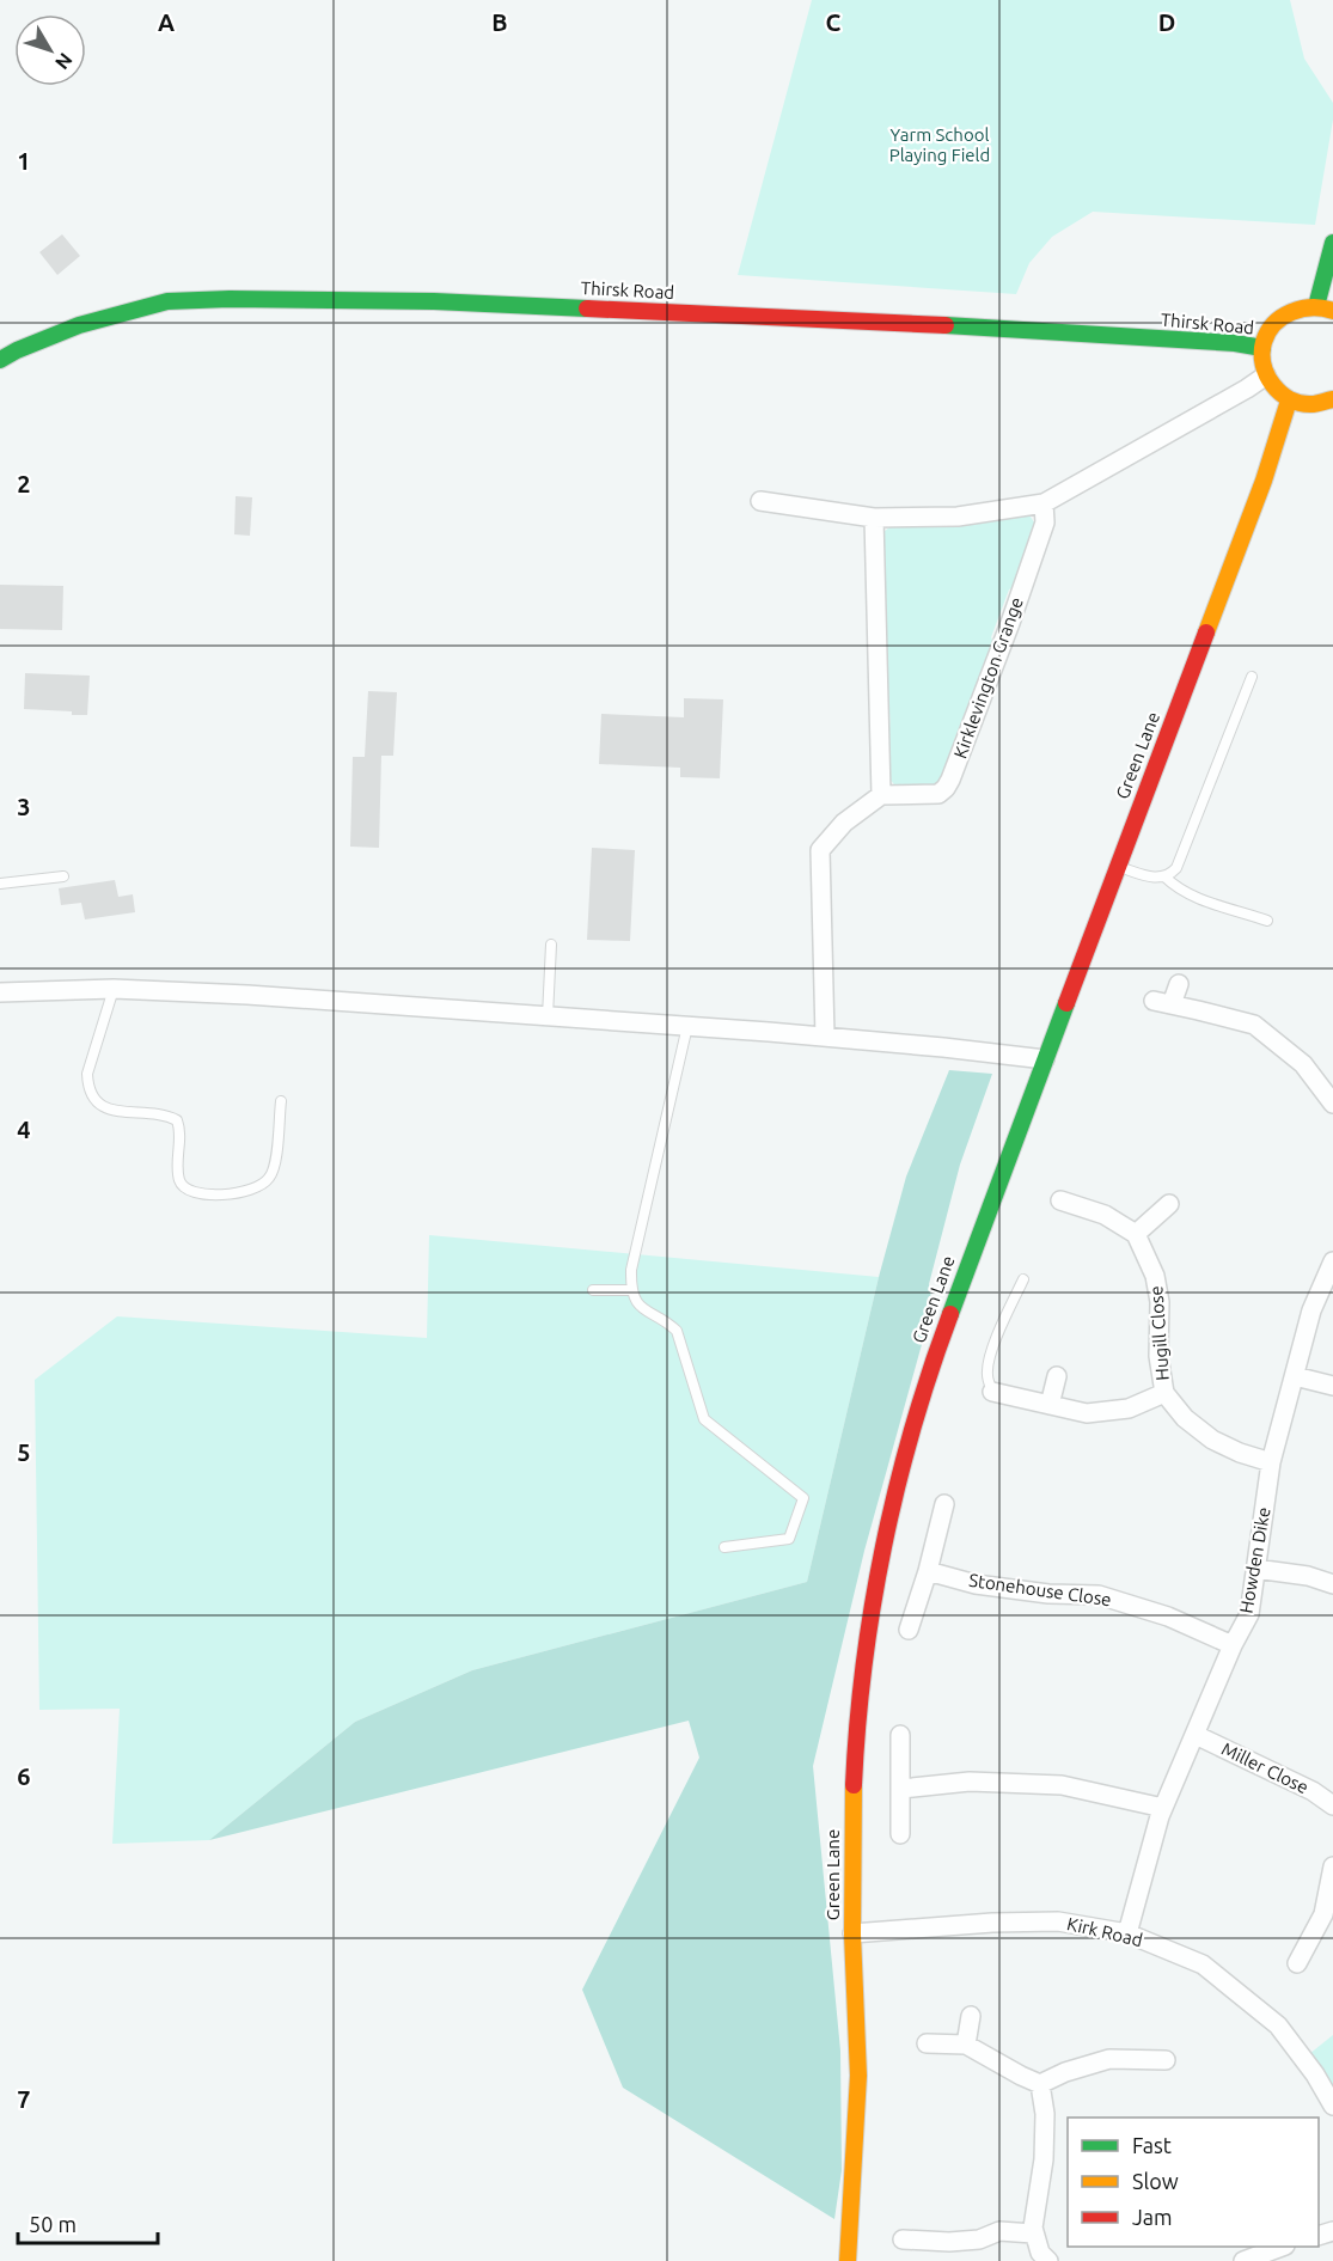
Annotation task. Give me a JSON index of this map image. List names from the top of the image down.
{
  "streets": {
    "main road": ["Thirsk Road", "Green Lane"],
    "street": [
      "Kirklevington Grange",
      "Hugill Close",
      "Howden Dike",
      "Stonehouse Close",
      "Miller Close",
      "Kirk Road"
    ]
  },
  "crossings": [
    ["Green Lane", "Kirk Road"],
    ["Hugill Close", "Howden Dike"],
    ["Howden Dike", "Stonehouse Close"],
    ["Howden Dike", "Miller Close"],
    ["Howden Dike", "Kirk Road"]
  ],
  "parks": ["Yarm School Playing Field"],
  "legend": ["Fast", "Slow", "Jam"],
  "scale_bar": "50 m",
  "north": "bottom right",
  "grid": {
    "columns": [
      "A",
      "B",
      "C",
      "D"
    ],
    "rows": [
      "1",
      "2",
      "3",
      "4",
      "5",
      "6",
      "7"
    ]
  }
}
